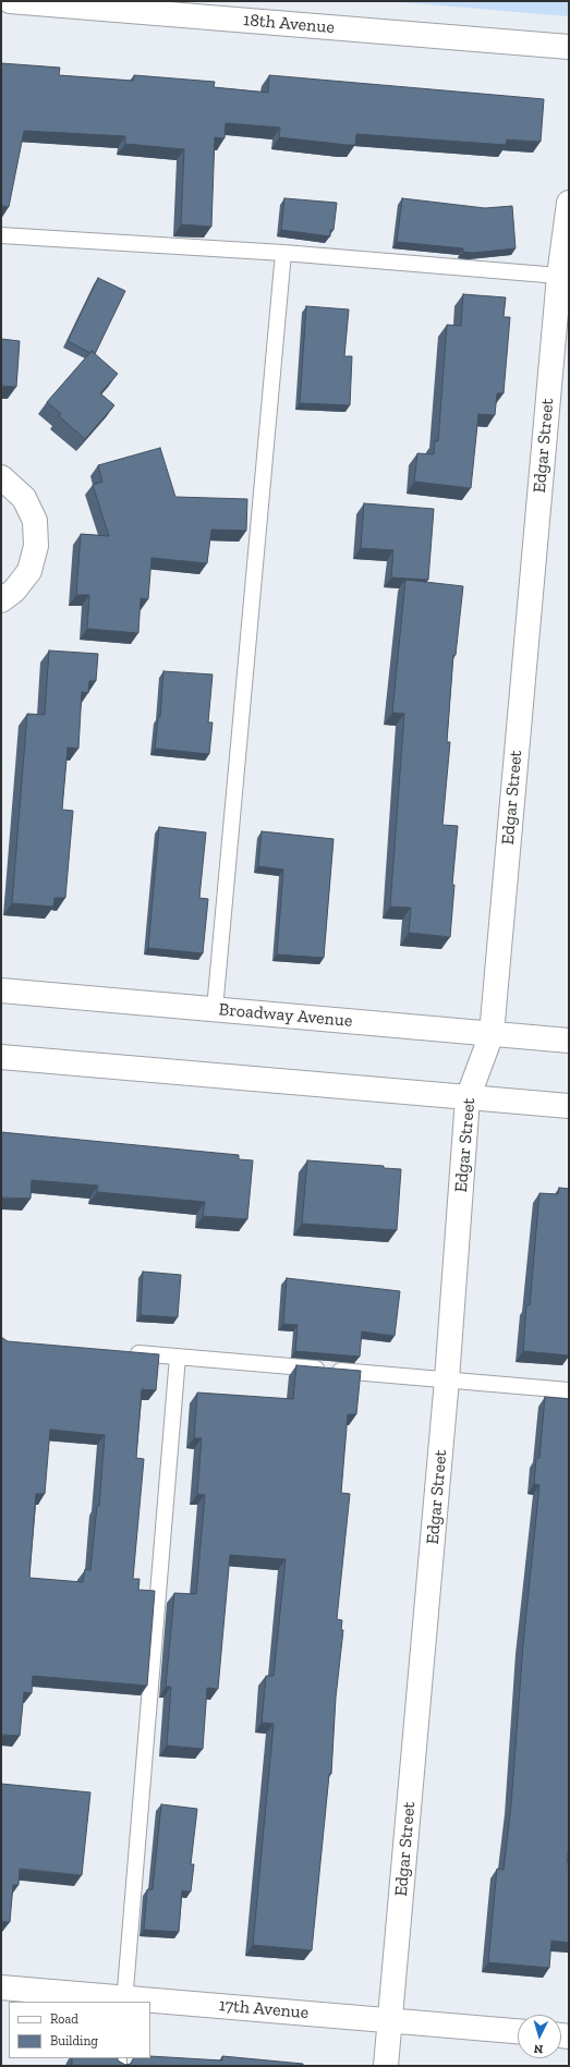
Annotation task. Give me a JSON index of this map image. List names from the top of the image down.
{
  "streets": {
    "street": [
      "18th Avenue",
      "Edgar Street",
      "Broadway Avenue",
      "17th Avenue"
    ]
  },
  "crossings": [
    ["Edgar Street", "Broadway Avenue"],
    ["Edgar Street", "17th Avenue"]
  ],
  "legend": ["Road", "Building"],
  "north": "bottom"
}
